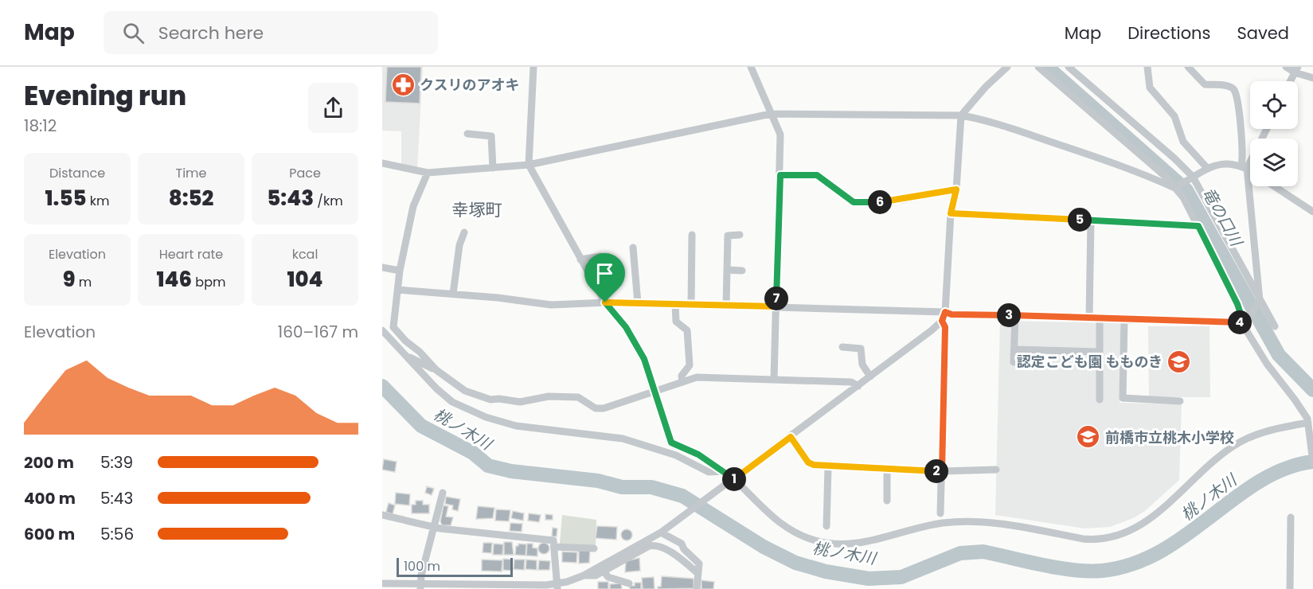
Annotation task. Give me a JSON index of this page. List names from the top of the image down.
{
  "districts": ["幸塚町"],
  "water": ["竜の口川", "桃ノ木川"],
  "places": {
    "pharmacy": ["クスリのアオキ"],
    "school or university": ["認定こども園 もものき", "前橋市立桃木小学校"]
  },
  "scale_bar": "100 m",
  "page": {
    "header": "Map",
    "search": "Search here",
    "nav": ["Map", "Directions", "Saved"],
    "heading": ["Evening run", "18:12"],
    "stats": [
      ["Distance", "1.55 km"],
      ["Time", "8:52"],
      ["Pace", "5:43 /km"],
      ["Elevation", "9 m"],
      ["Heart rate", "146 bpm"],
      ["kcal", "104"]
    ],
    "pins": [
      "6",
      "5",
      "7",
      "3",
      "4",
      "2",
      "1"
    ],
    "chart": ["Elevation", "160–167 m"],
    "list": [
      {
        "name": "200 m",
        "note": "5:39"
      },
      {
        "name": "400 m",
        "note": "5:43"
      },
      {
        "name": "600 m",
        "note": "5:56"
      }
    ],
    "scale": "100 m"
  }
}
